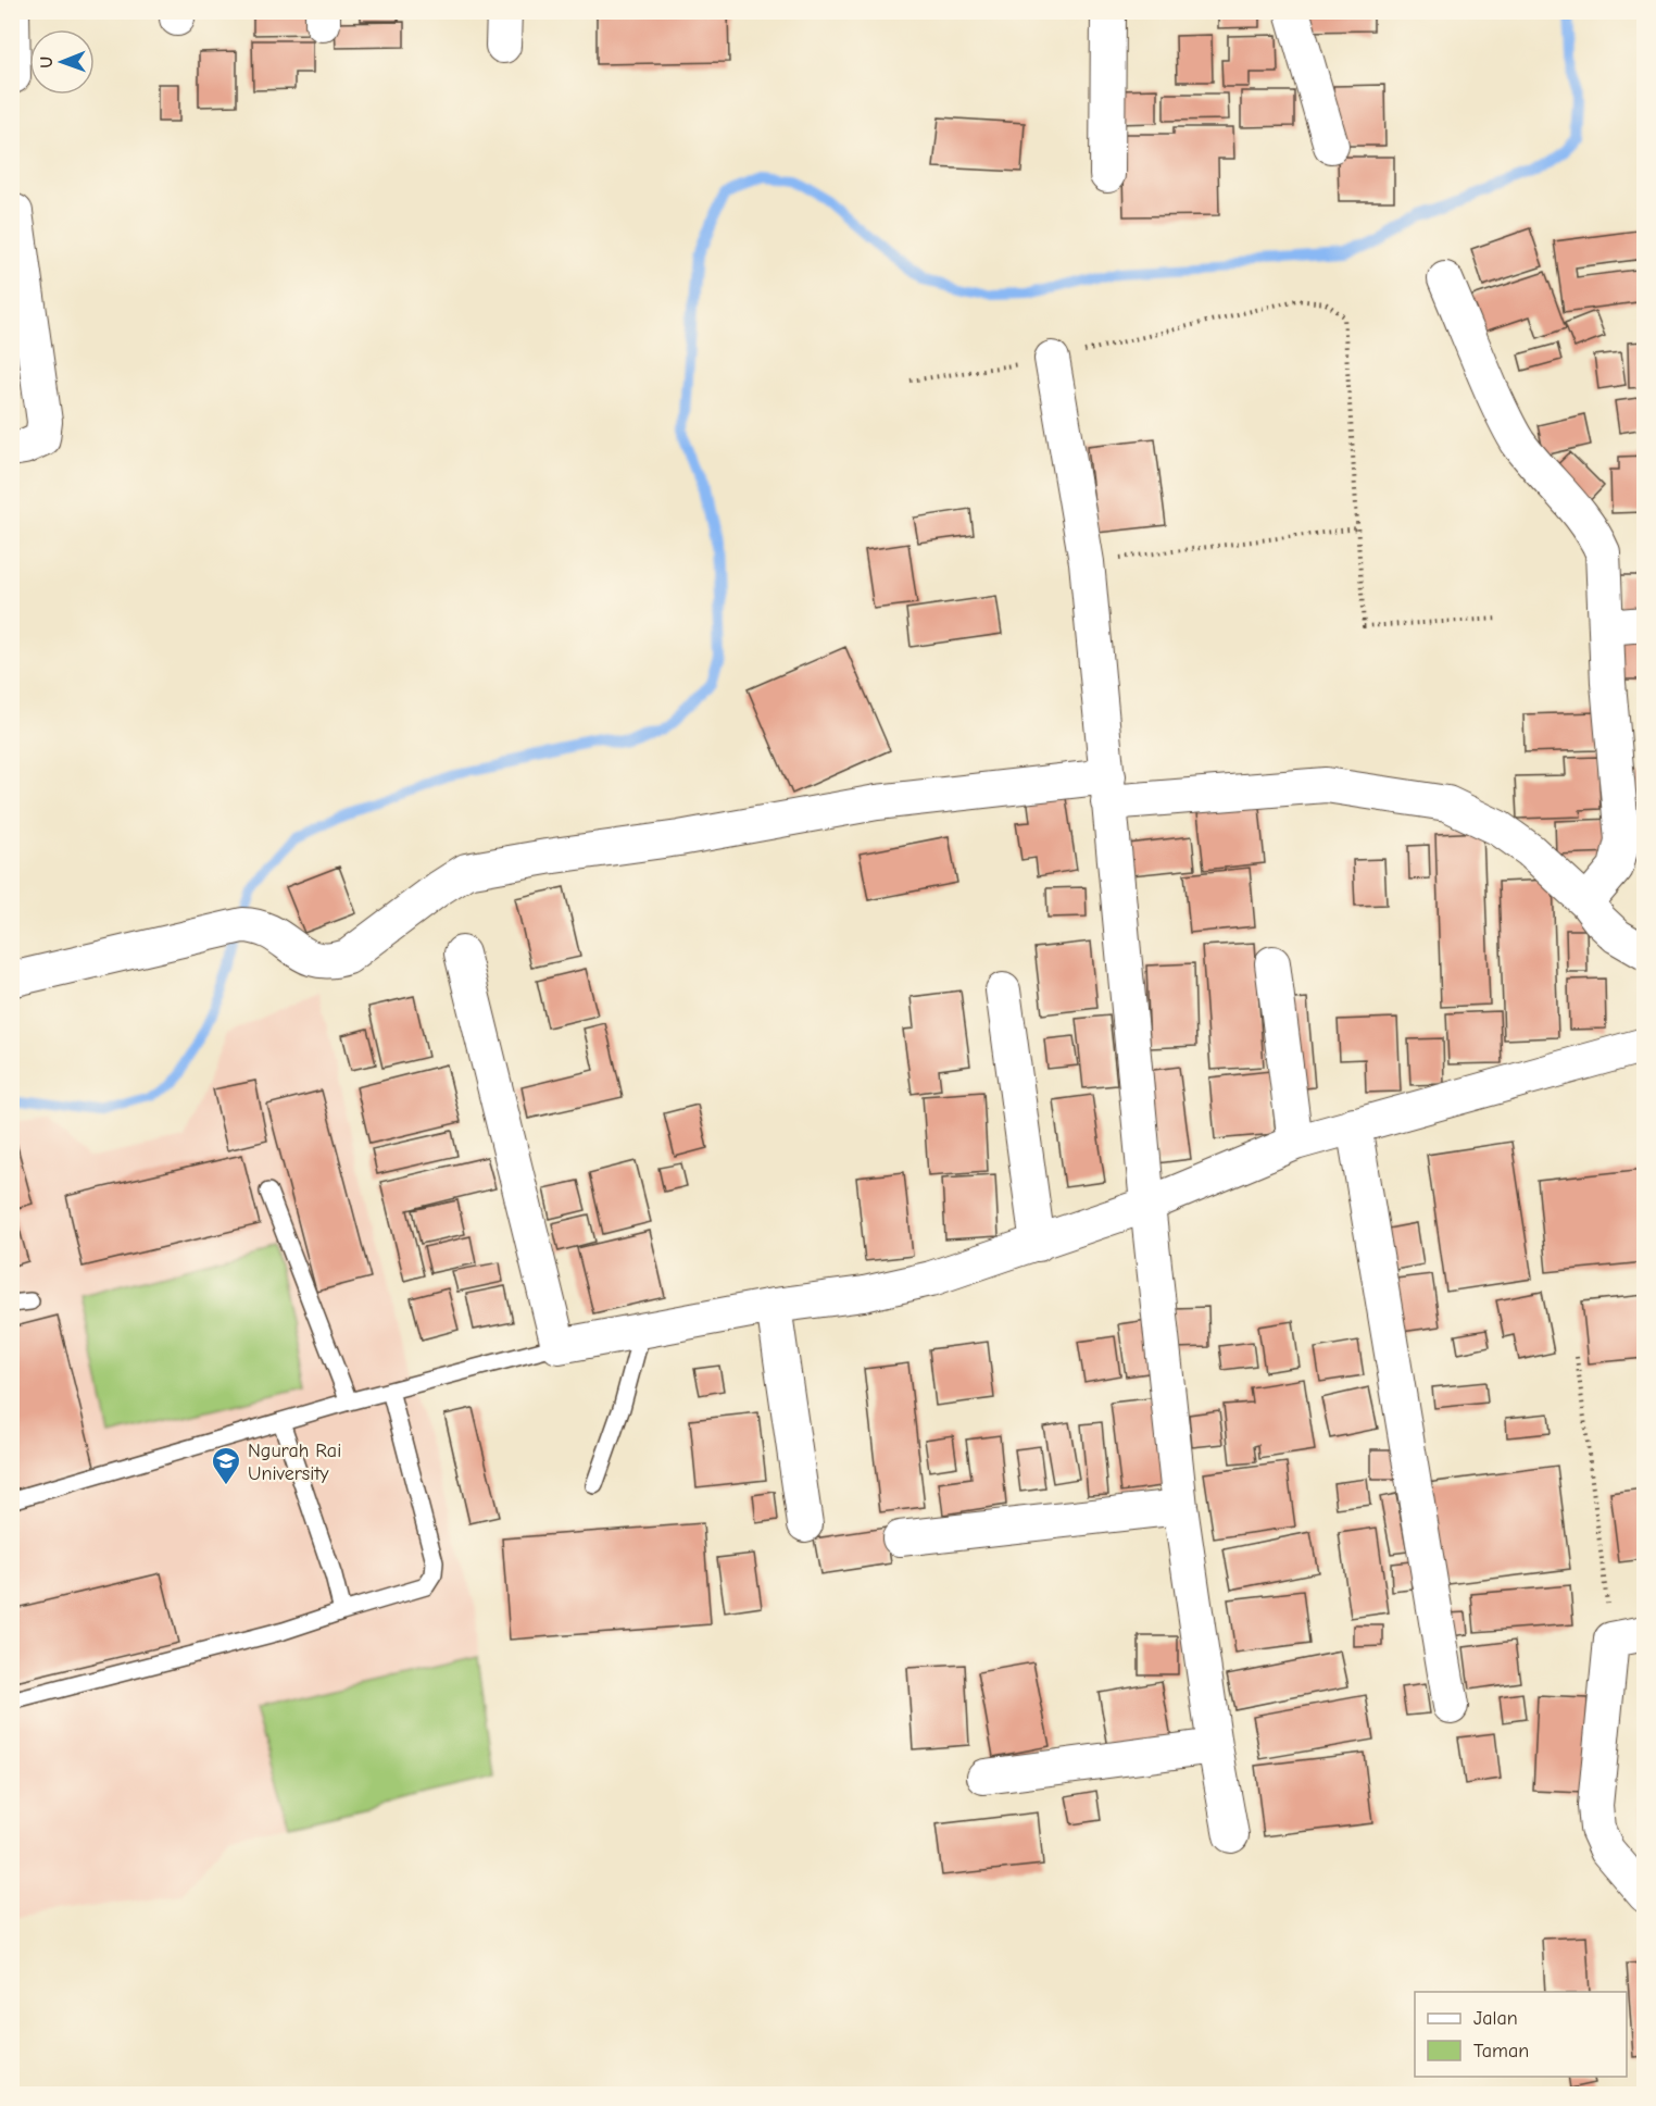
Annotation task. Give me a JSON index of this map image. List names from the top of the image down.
{
  "places": {
    "school or university": ["Ngurah Rai University"]
  },
  "legend": ["Jalan", "Taman"],
  "north": "left"
}
